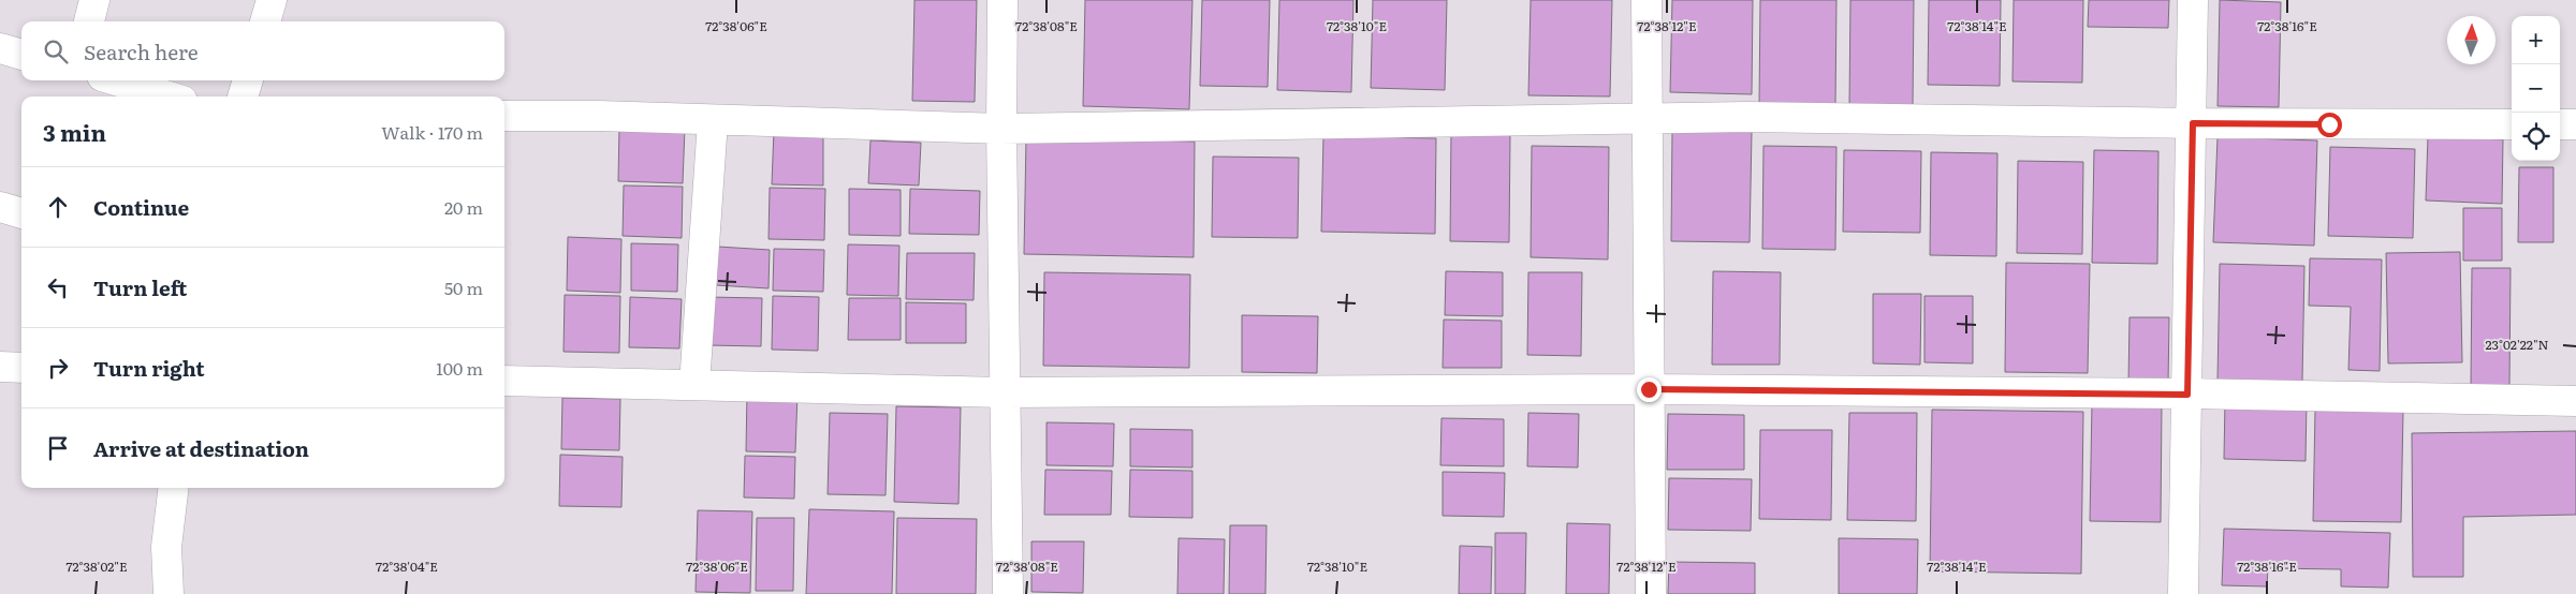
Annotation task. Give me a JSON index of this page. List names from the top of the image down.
{
  "north": "top",
  "page": {
    "map_buttons": ["+", "−"],
    "search": "Search here",
    "heading": ["3 min", "Walk · 170 m"],
    "list": [
      ["Continue", "20 m"],
      ["Turn left", "50 m"],
      ["Turn right", "100 m"],
      "Arrive at destination"
    ]
  },
  "coordinates": [
    "72°38'06\"E",
    "72°38'08\"E",
    "72°38'10\"E",
    "72°38'12\"E",
    "72°38'14\"E",
    "72°38'16\"E",
    "23°02'22\"N",
    "72°38'02\"E",
    "72°38'04\"E"
  ]
}
